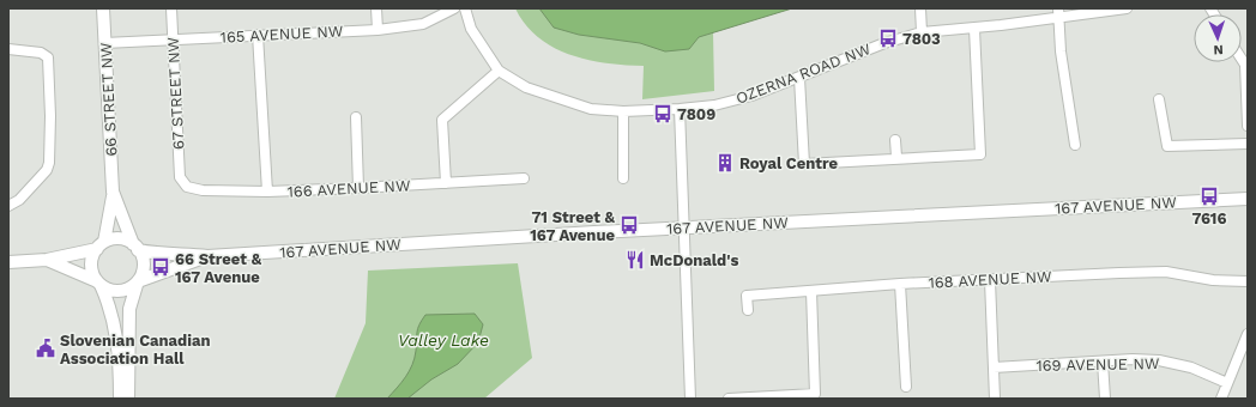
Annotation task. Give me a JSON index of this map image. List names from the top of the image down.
{
  "streets": {
    "main road": ["66 STREET NW", "167 AVENUE NW"],
    "street": [
      "165 AVENUE NW",
      "OZERNA ROAD NW",
      "67 STREET NW",
      "166 AVENUE NW",
      "168 AVENUE NW",
      "169 AVENUE NW"
    ]
  },
  "crossings": [
    ["165 AVENUE NW", "67 STREET NW"],
    ["165 AVENUE NW", "66 STREET NW"],
    ["67 STREET NW", "166 AVENUE NW"],
    ["66 STREET NW", "167 AVENUE NW"]
  ],
  "water": ["Valley Lake"],
  "places": {
    "bus stop": [
      "7803",
      "7809",
      "7616",
      "71 Street & 167 Avenue",
      "66 Street & 167 Avenue"
    ],
    "building": ["Royal Centre"],
    "restaurant": ["McDonald's"],
    "public building": ["Slovenian Canadian Association Hall"]
  },
  "north": "bottom"
}
